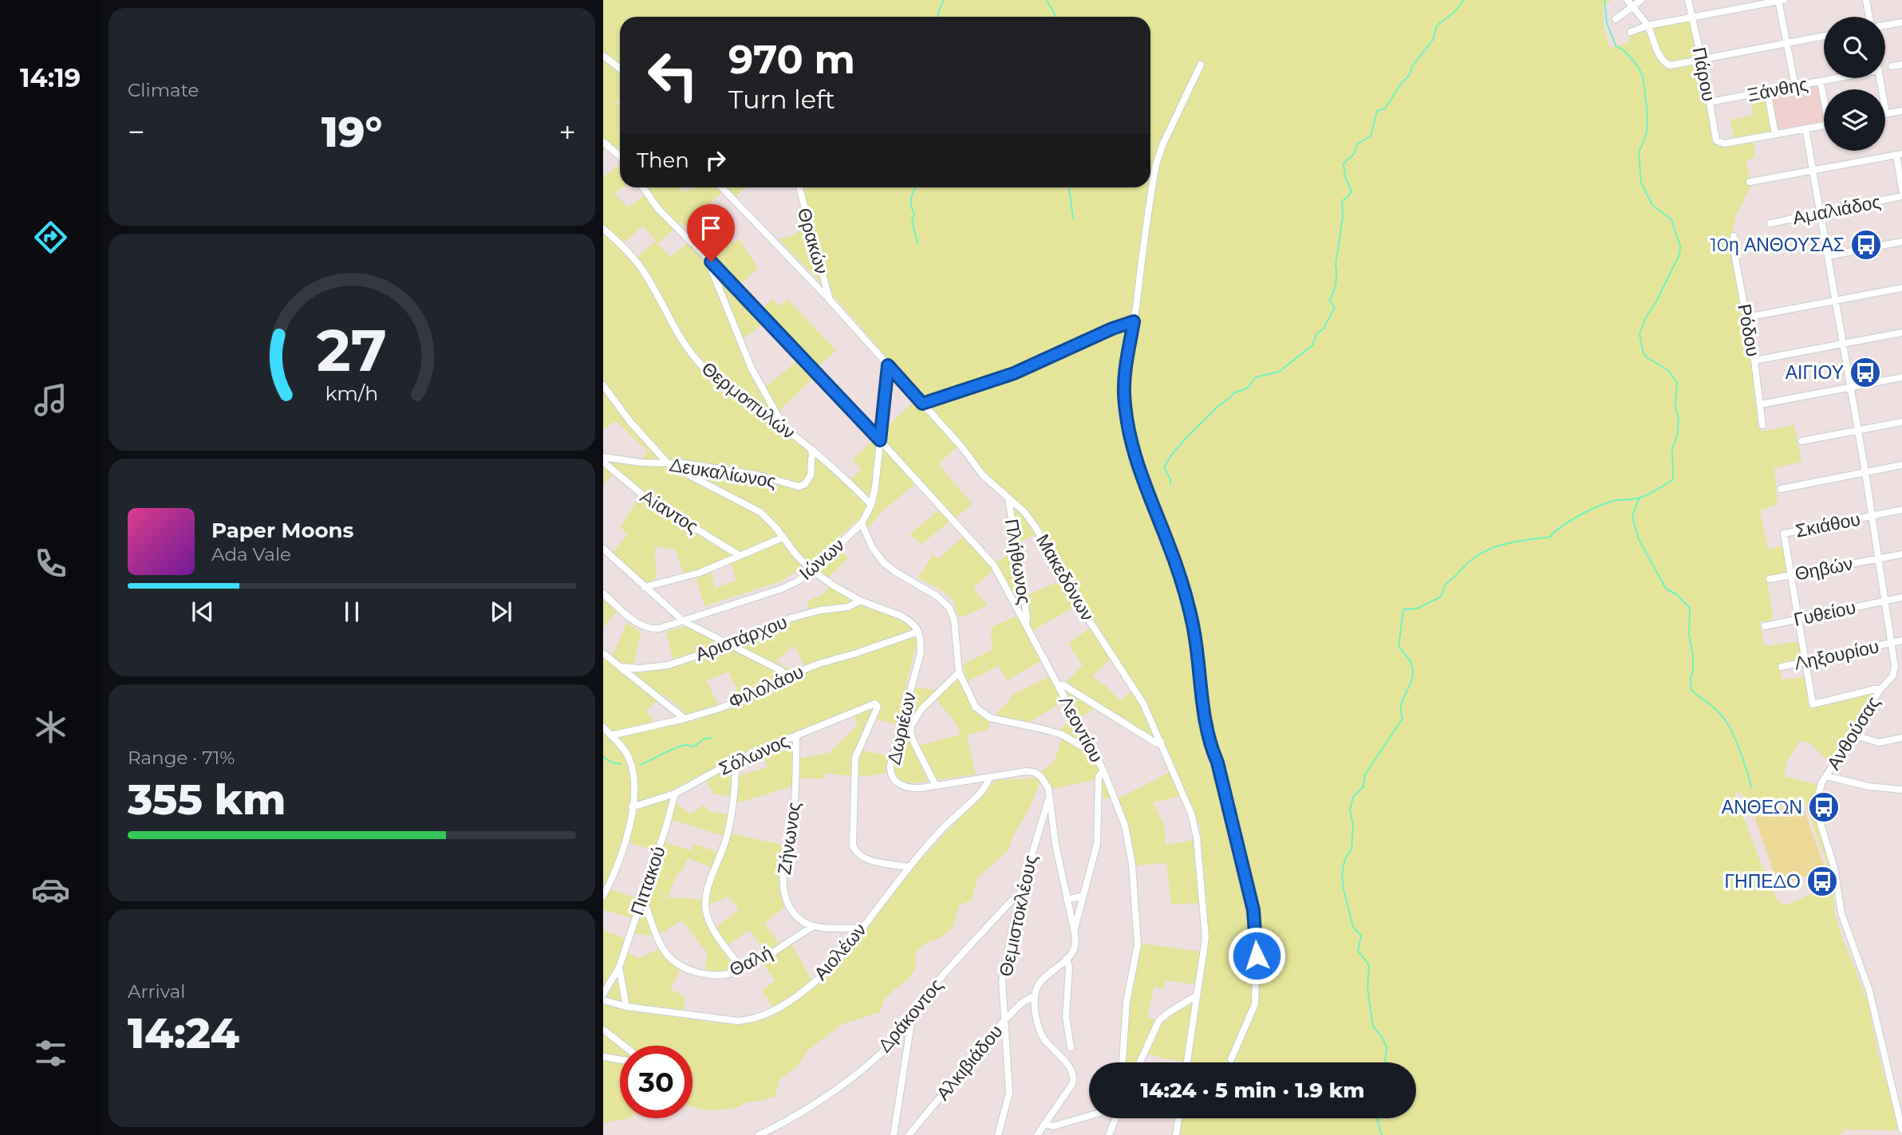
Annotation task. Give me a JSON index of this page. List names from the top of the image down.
{
  "streets": {
    "street": [
      "Πάρου",
      "Ξάνθης",
      "Αμαλιάδος",
      "Θρακών",
      "Ρόδου",
      "Θερμοπυλών",
      "Δευκαλίωνος",
      "Aiαντος",
      "Σκιάθου",
      "Ιώνων",
      "Πλήθωνος",
      "Θηβών",
      "Μακεδόνων",
      "Γυθείου",
      "Αριστάρχου",
      "Ληξουρίου",
      "Φιλολάου",
      "Δωριέων",
      "Λεοντίου",
      "Ανθούσας",
      "Σόλωνος",
      "Ζήνωνος",
      "Πιττακού",
      "Θεμιστοκλέους",
      "Αιολέων",
      "Θαλή",
      "Δράκοντος",
      "Αλκιβιάδου"
    ]
  },
  "crossings": [
    ["Πάρου", "Ξάνθης"],
    ["Αμαλιάδος", "Ανθούσας"],
    ["Θρακών", "Μακεδόνων"],
    ["Θερμοπυλών", "Δευκαλίωνος"],
    ["Θερμοπυλών", "Ιώνων"],
    ["Σκιάθου", "Θηβών"],
    ["Σκιάθου", "Ανθούσας"],
    ["Ιώνων", "Μακεδόνων"],
    ["Ιώνων", "Λεοντίου"],
    ["Πλήθωνος", "Μακεδόνων"],
    ["Πλήθωνος", "Λεοντίου"],
    ["Θηβών", "Ανθούσας"],
    ["Γυθείου", "Ανθούσας"],
    ["Ληξουρίου", "Ανθούσας"],
    ["Φιλολάου", "Δωριέων"],
    ["Δωριέων", "Θεμιστοκλέους"],
    ["Δωριέων", "Αιολέων"],
    ["Σόλωνος", "Ζήνωνος"],
    ["Σόλωνος", "Πιττακού"],
    ["Σόλωνος", "Αιολέων"],
    ["Ζήνωνος", "Θαλή"],
    ["Πιττακού", "Αιολέων"],
    ["Πιττακού", "Θαλή"],
    ["Θεμιστοκλέους", "Δράκοντος"],
    ["Θεμιστοκλέους", "Αλκιβιάδου"]
  ],
  "places": {
    "bus stop": [
      "10η ΑΝΘΟΥΣΑΣ",
      "ΑΙΓΙΟΥ",
      "ΑΝΘΕΩΝ",
      "ΓΗΠΕΔΟ"
    ]
  },
  "page": {
    "tabs": "14:19",
    "tile": [
      "Climate",
      ["Range · 71%", "355 km"],
      ["Arrival", "14:24"]
    ],
    "turn": ["970 m", "Turn left"],
    "heat": ["−", "19°", "+"],
    "then": "Then",
    "song": ["Paper Moons", "Ada Vale"],
    "limit": "30",
    "trip": "14:24 · 5 min · 1.9 km",
    "gauge": ["27", "km/h"]
  }
}
